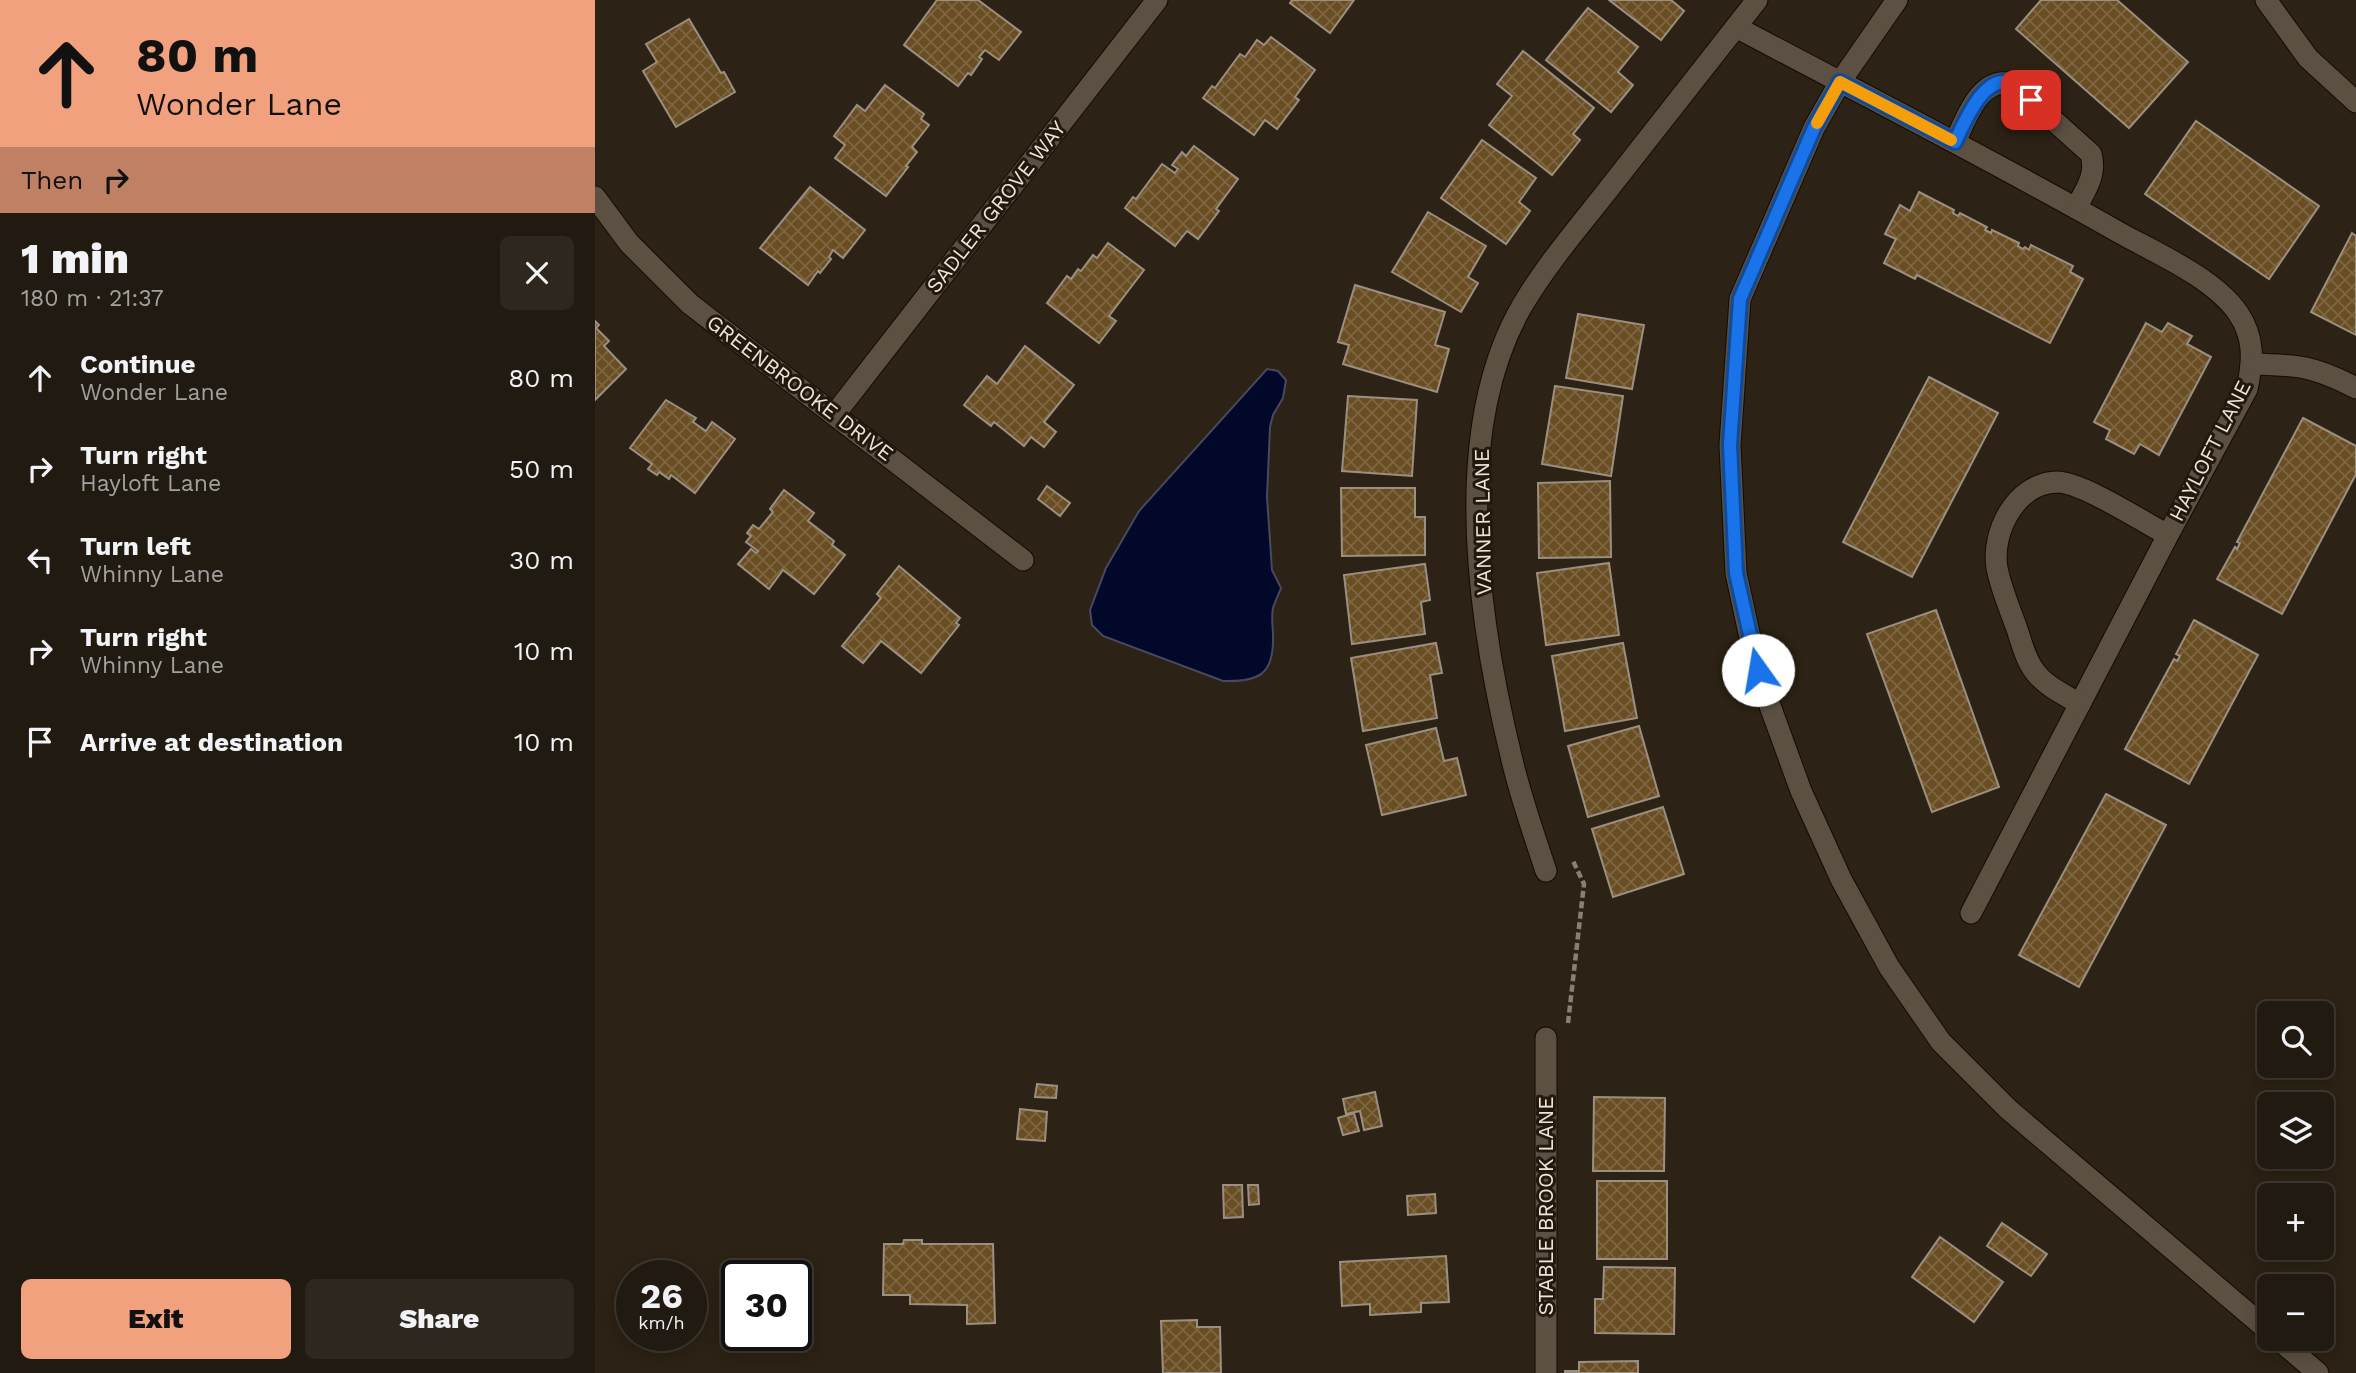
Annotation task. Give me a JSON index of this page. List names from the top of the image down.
{
  "streets": {
    "street": [
      "SADLER GROVE WAY",
      "GREENBROOKE DRIVE",
      "HAYLOFT LANE",
      "VANNER LANE",
      "STABLE BROOK LANE"
    ]
  },
  "crossings": [
    ["SADLER GROVE WAY", "GREENBROOKE DRIVE"],
    ["HAYLOFT LANE", "VANNER LANE"]
  ],
  "page": {
    "turn": ["80 m", "Wonder Lane"],
    "then": "Then",
    "heading": ["1 min", "180 m · 21:37"],
    "list": [
      {
        "name": "Continue",
        "note": "Wonder Lane",
        "value": "80 m"
      },
      {
        "name": "Turn right",
        "note": "Hayloft Lane",
        "value": "50 m"
      },
      {
        "name": "Turn left",
        "note": "Whinny Lane",
        "value": "30 m"
      },
      {
        "name": "Turn right",
        "note": "Whinny Lane",
        "value": "10 m"
      },
      {
        "name": "Arrive at destination",
        "value": "10 m"
      }
    ],
    "map_buttons": ["+", "−"],
    "speed": "26 km/h",
    "limit": "30",
    "buttons": ["Exit", "Share"]
  }
}
